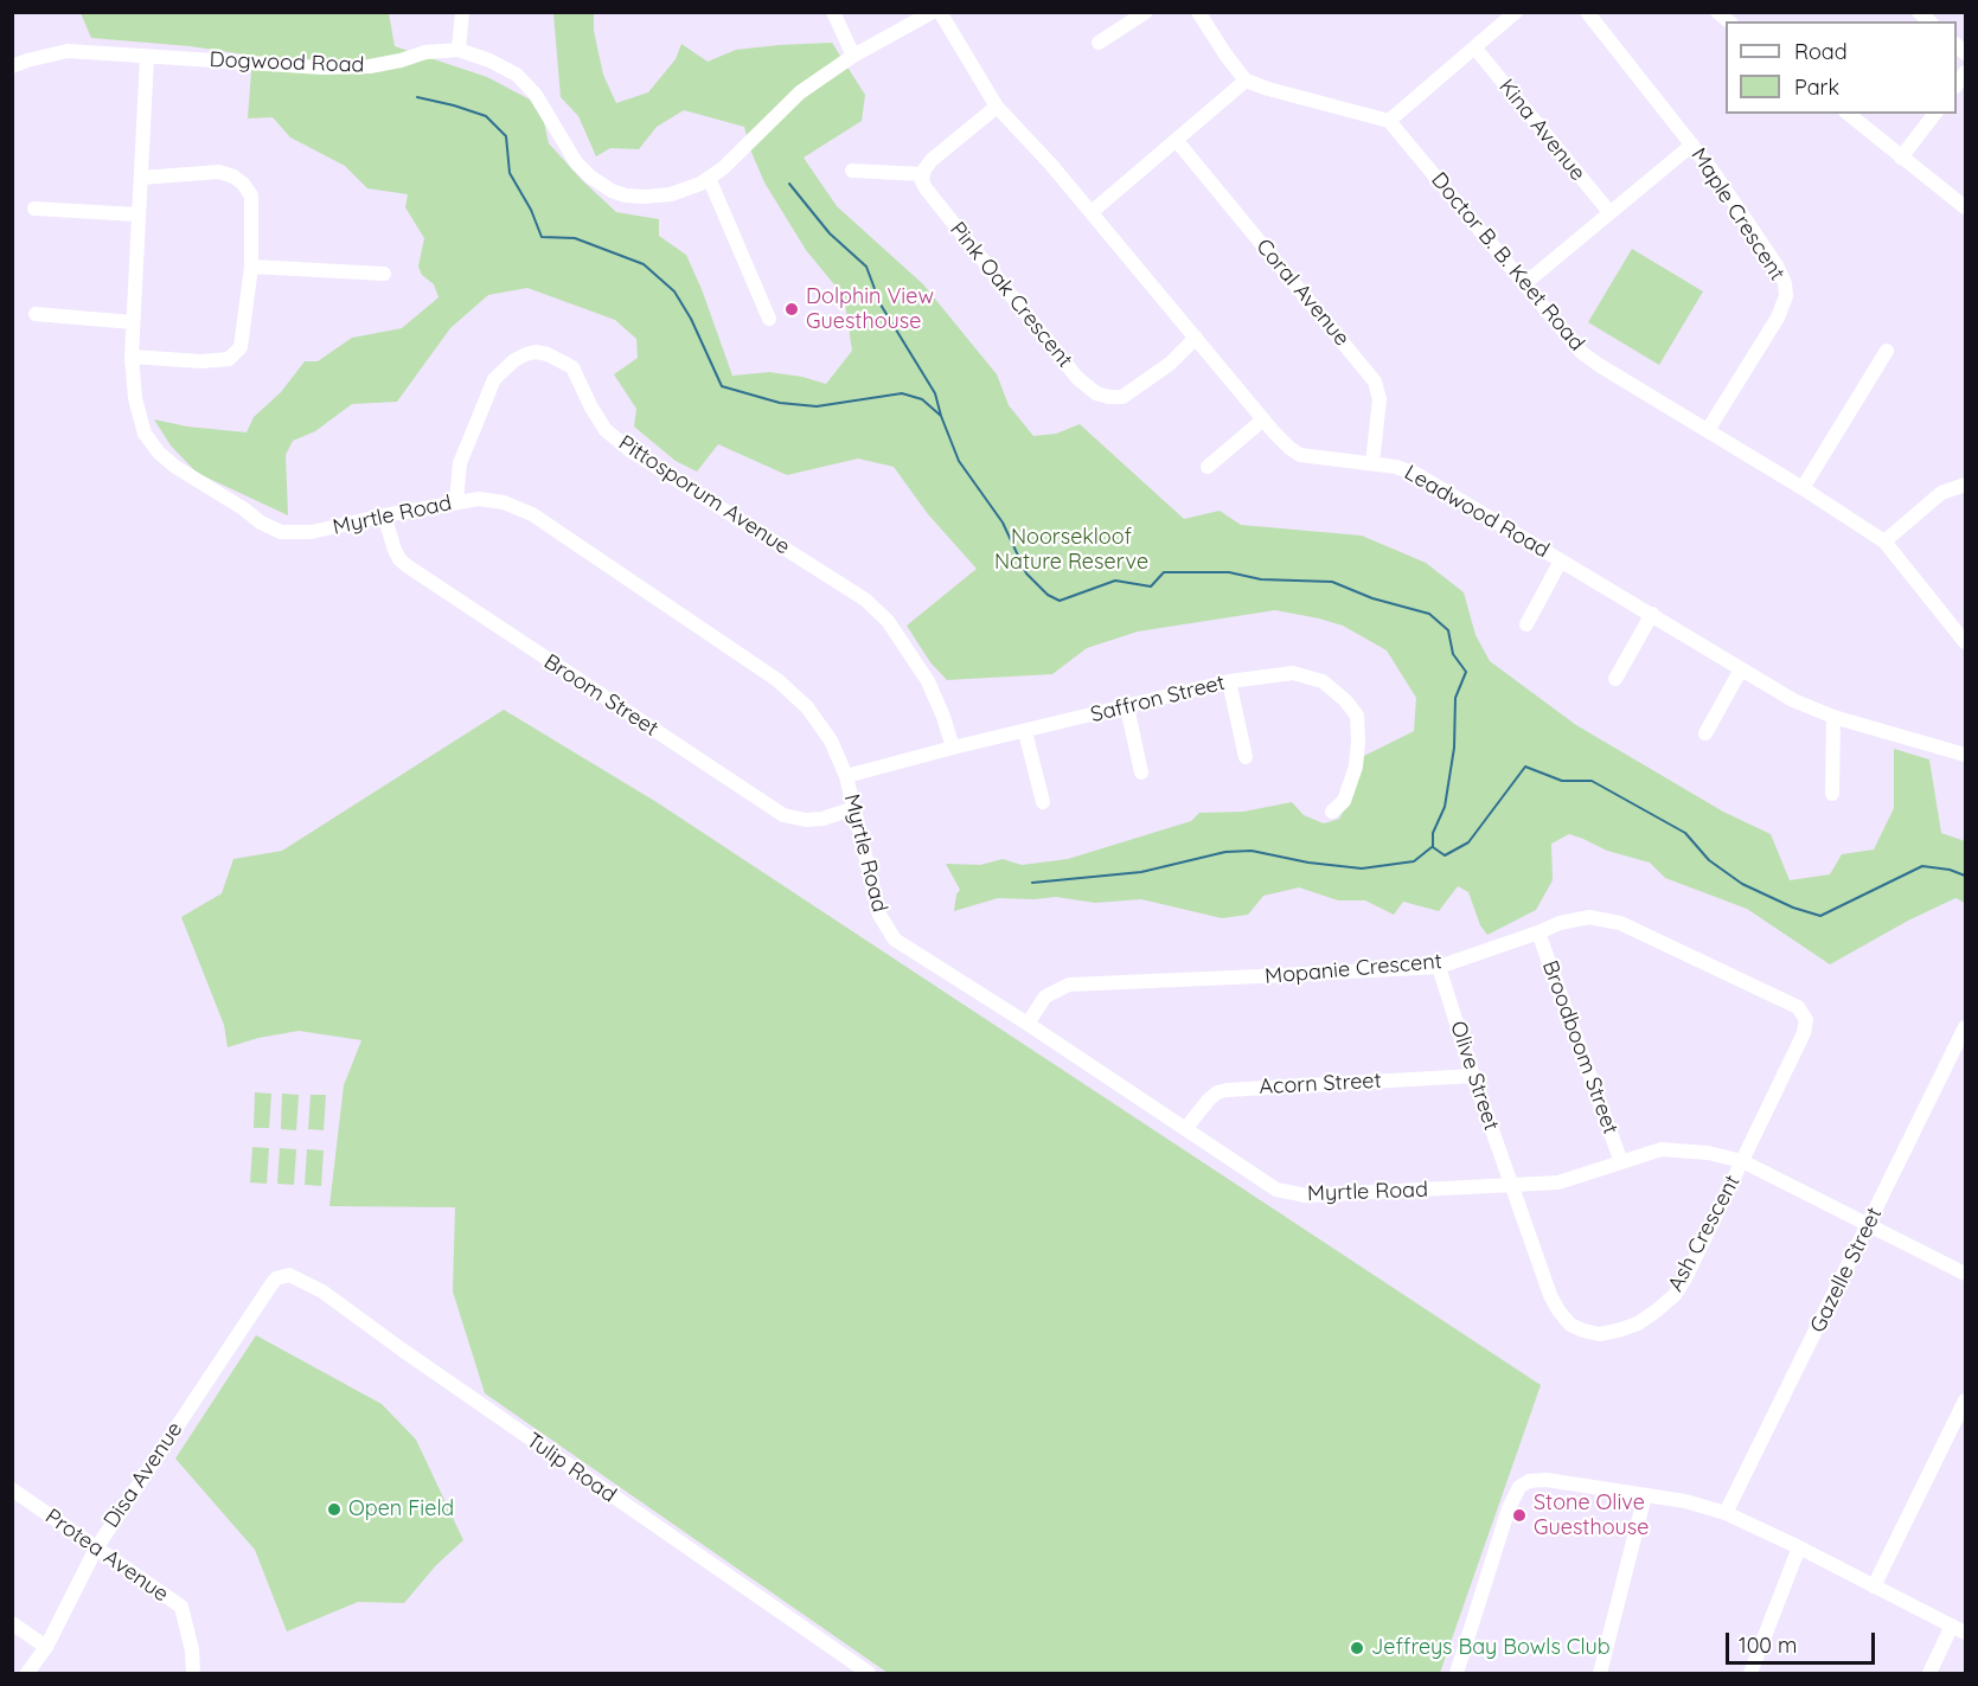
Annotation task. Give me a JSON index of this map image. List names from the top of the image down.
{
  "streets": {
    "street": [
      "Dogwood Road",
      "Kina Avenue",
      "Maple Crescent",
      "Doctor B. B. Keet Road",
      "Coral Avenue",
      "Pink Oak Crescent",
      "Pittosporum Avenue",
      "Leadwood Road",
      "Myrtle Road",
      "Broom Street",
      "Saffron Street",
      "Mopanie Crescent",
      "Broodboom Street",
      "Olive Street",
      "Acorn Street",
      "Ash Crescent",
      "Gazelle Street",
      "Tulip Road",
      "Disa Avenue",
      "Protea Avenue"
    ]
  },
  "crossings": [
    ["Dogwood Road", "Myrtle Road"],
    ["Maple Crescent", "Doctor B. B. Keet Road"],
    ["Coral Avenue", "Leadwood Road"],
    ["Pink Oak Crescent", "Leadwood Road"],
    ["Pittosporum Avenue", "Myrtle Road"],
    ["Pittosporum Avenue", "Saffron Street"],
    ["Myrtle Road", "Broom Street"],
    ["Myrtle Road", "Saffron Street"],
    ["Myrtle Road", "Mopanie Crescent"],
    ["Myrtle Road", "Broodboom Street"],
    ["Myrtle Road", "Olive Street"],
    ["Myrtle Road", "Acorn Street"],
    ["Myrtle Road", "Ash Crescent"],
    ["Myrtle Road", "Gazelle Street"],
    ["Mopanie Crescent", "Broodboom Street"],
    ["Mopanie Crescent", "Olive Street"],
    ["Mopanie Crescent", "Ash Crescent"],
    ["Olive Street", "Acorn Street"],
    ["Olive Street", "Ash Crescent"],
    ["Tulip Road", "Disa Avenue"],
    ["Disa Avenue", "Protea Avenue"]
  ],
  "parks": ["Noorsekloof Nature Reserve"],
  "places": [
    "Dolphin View Guesthouse",
    "Open Field",
    "Stone Olive Guesthouse",
    "Jeffreys Bay Bowls Club"
  ],
  "legend": ["Road", "Park"],
  "scale_bar": "100 m"
}
